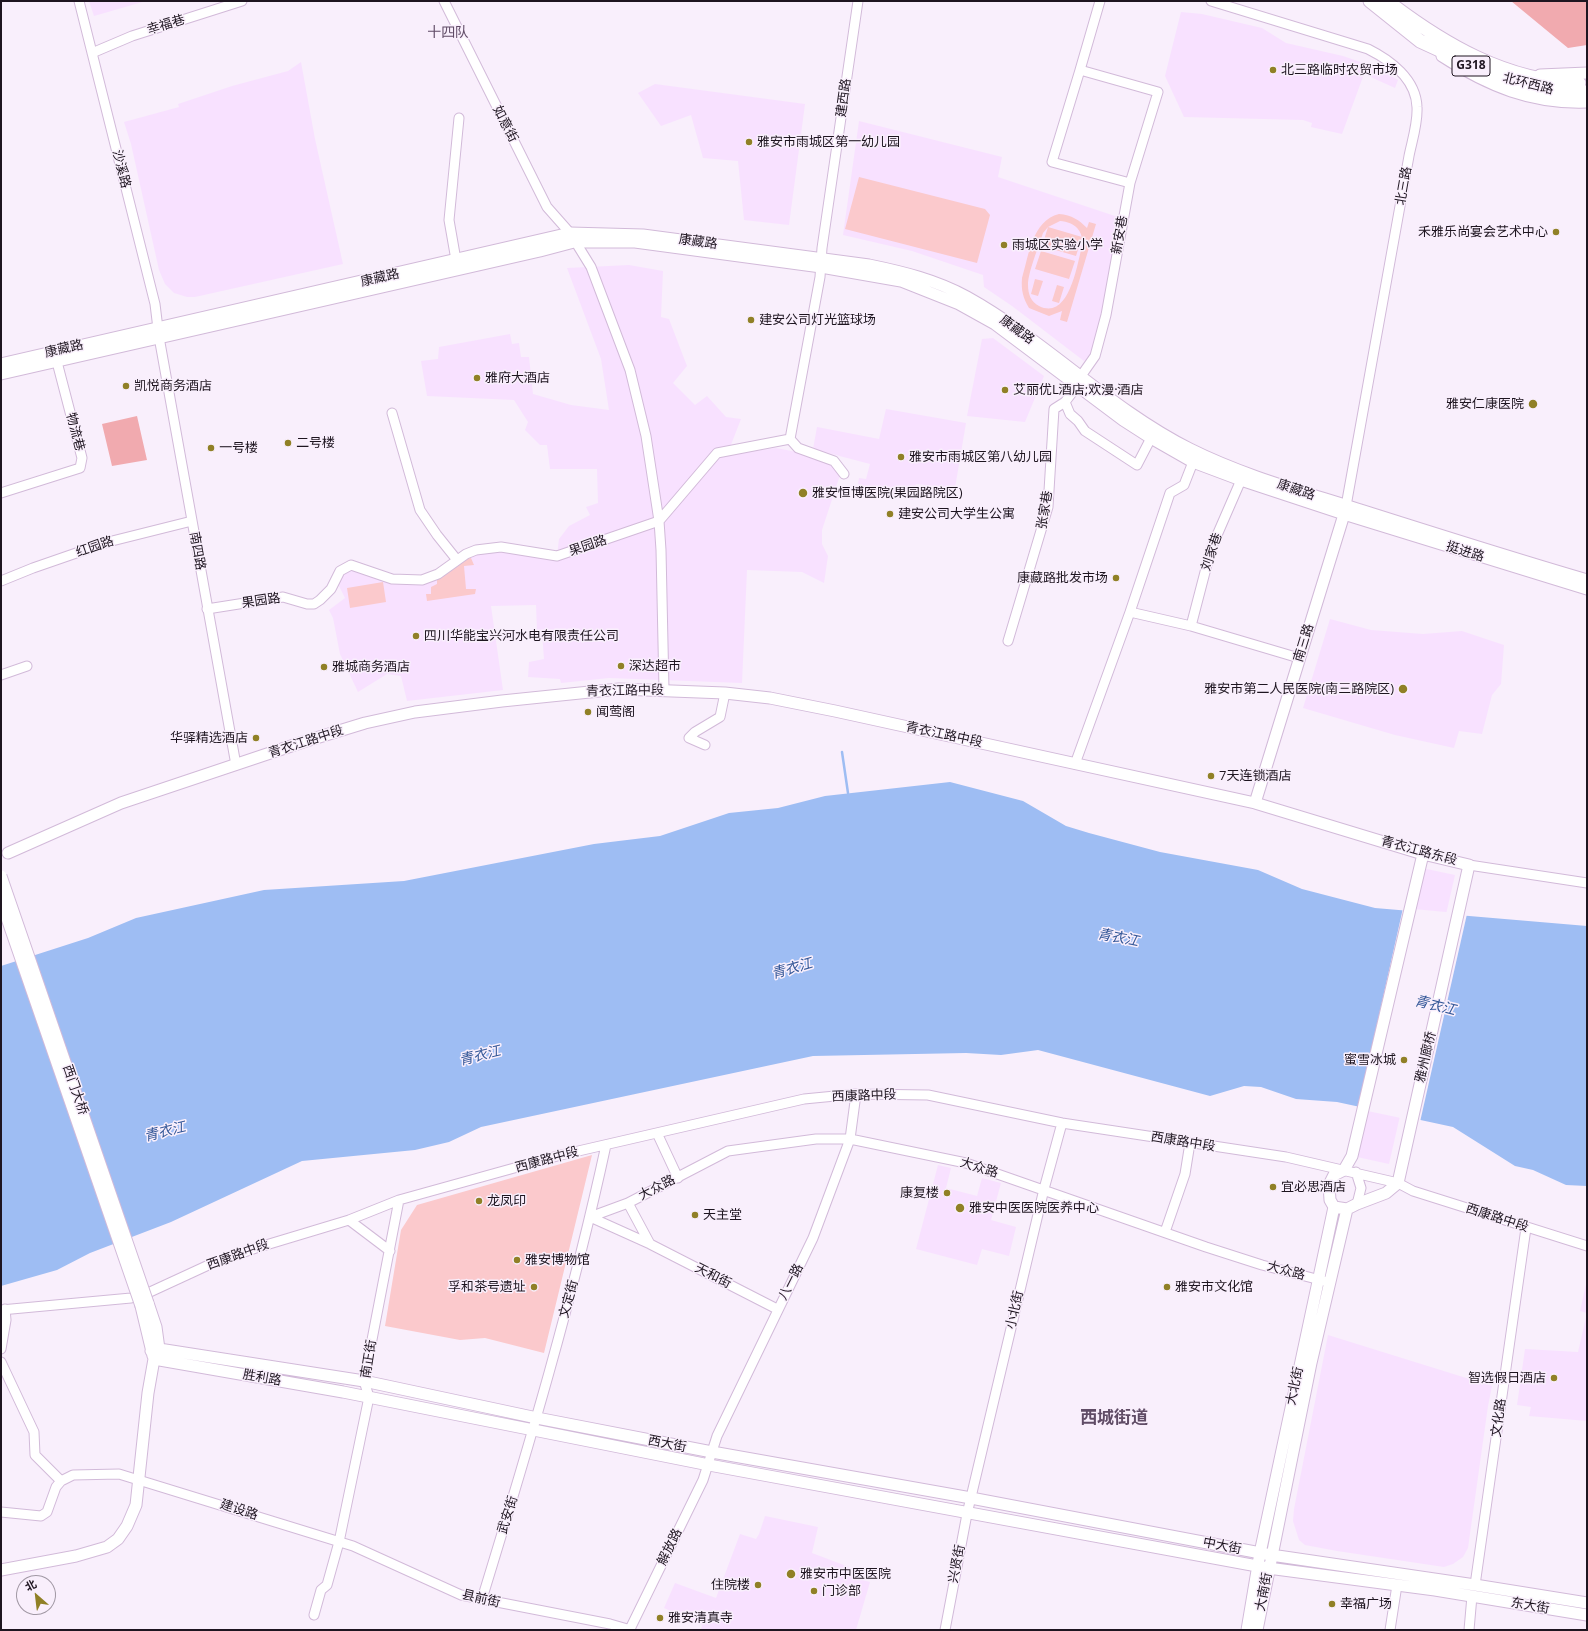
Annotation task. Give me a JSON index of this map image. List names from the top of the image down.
{
  "streets": {
    "highway": ["G318", "北环西路"],
    "main road": [
      "康藏路",
      "挺进路",
      "南三路",
      "青衣江路中段",
      "青衣江路东段",
      "雅州廊桥",
      "西门大桥",
      "胜利路",
      "大北街",
      "西大街",
      "中大街",
      "大南街",
      "东大街"
    ],
    "street": [
      "幸福巷",
      "建西路",
      "如意街",
      "沙溪路",
      "北三路",
      "新安巷",
      "物流巷",
      "张家巷",
      "果园路",
      "红园路",
      "南四路",
      "刘家巷",
      "西康路中段",
      "大众路",
      "天和街",
      "八一路",
      "文定街",
      "小北街",
      "南正街",
      "文化路",
      "建设路",
      "武安街",
      "解放路",
      "兴贤街",
      "县前街"
    ]
  },
  "crossings": [
    ["幸福巷", "沙溪路"],
    ["建西路", "康藏路"],
    ["如意街", "康藏路"],
    ["如意街", "果园路"],
    ["如意街", "青衣江路中段"],
    ["沙溪路", "康藏路"],
    ["沙溪路", "南四路"],
    ["北三路", "康藏路"],
    ["北三路", "挺进路"],
    ["北三路", "南三路"],
    ["新安巷", "康藏路"],
    ["新安巷", "张家巷"],
    ["康藏路", "物流巷"],
    ["康藏路", "张家巷"],
    ["康藏路", "南四路"],
    ["康藏路", "刘家巷"],
    ["康藏路", "挺进路"],
    ["康藏路", "南三路"],
    ["果园路", "南四路"],
    ["红园路", "南四路"],
    ["南四路", "青衣江路中段"],
    ["挺进路", "南三路"],
    ["南三路", "青衣江路中段"],
    ["南三路", "青衣江路东段"],
    ["青衣江路中段", "青衣江路东段"],
    ["青衣江路东段", "雅州廊桥"],
    ["雅州廊桥", "西康路中段"],
    ["西康路中段", "八一路"],
    ["西康路中段", "文定街"],
    ["西康路中段", "小北街"],
    ["西康路中段", "南正街"],
    ["西康路中段", "大北街"],
    ["西康路中段", "文化路"],
    ["大众路", "天和街"],
    ["大众路", "八一路"],
    ["大众路", "文定街"],
    ["大众路", "小北街"],
    ["大众路", "大北街"],
    ["天和街", "八一路"],
    ["天和街", "文定街"],
    ["八一路", "西大街"],
    ["八一路", "解放路"],
    ["文定街", "西大街"],
    ["文定街", "武安街"],
    ["小北街", "西大街"],
    ["小北街", "中大街"],
    ["小北街", "兴贤街"],
    ["南正街", "胜利路"],
    ["南正街", "西大街"],
    ["南正街", "建设路"],
    ["南正街", "县前街"],
    ["胜利路", "西大街"],
    ["大北街", "中大街"],
    ["大北街", "大南街"],
    ["文化路", "中大街"],
    ["文化路", "东大街"],
    ["西大街", "武安街"],
    ["西大街", "中大街"],
    ["西大街", "解放路"],
    ["西大街", "兴贤街"],
    ["西大街", "大南街"],
    ["建设路", "县前街"],
    ["武安街", "县前街"],
    ["中大街", "兴贤街"],
    ["中大街", "大南街"],
    ["中大街", "东大街"],
    ["解放路", "县前街"]
  ],
  "districts": ["十四队", "西城街道"],
  "water": ["青衣江"],
  "places": [
    "北三路临时农贸市场",
    "雅安市雨城区第一幼儿园",
    "禾雅乐尚宴会艺术中心",
    "雨城区实验小学",
    "建安公司灯光篮球场",
    "雅府大酒店",
    "凯悦商务酒店",
    "艾丽优L酒店;欢漫·酒店",
    "雅安仁康医院",
    "二号楼",
    "一号楼",
    "雅安市雨城区第八幼儿园",
    "雅安恒博医院(果园路院区)",
    "建安公司大学生公寓",
    "康藏路批发市场",
    "四川华能宝兴河水电有限责任公司",
    "深达超市",
    "雅城商务酒店",
    "雅安市第二人民医院(南三路院区)",
    "闻莺阁",
    "华驿精选酒店",
    "7天连锁酒店",
    "蜜雪冰城",
    "宜必思酒店",
    "康复楼",
    "龙凤印",
    "雅安中医医院医养中心",
    "天主堂",
    "雅安博物馆",
    "孚和茶号遗址",
    "雅安市文化馆",
    "智选假日酒店",
    "雅安市中医医院",
    "住院楼",
    "门诊部",
    "幸福广场",
    "雅安清真寺"
  ],
  "north": "top left"
}
